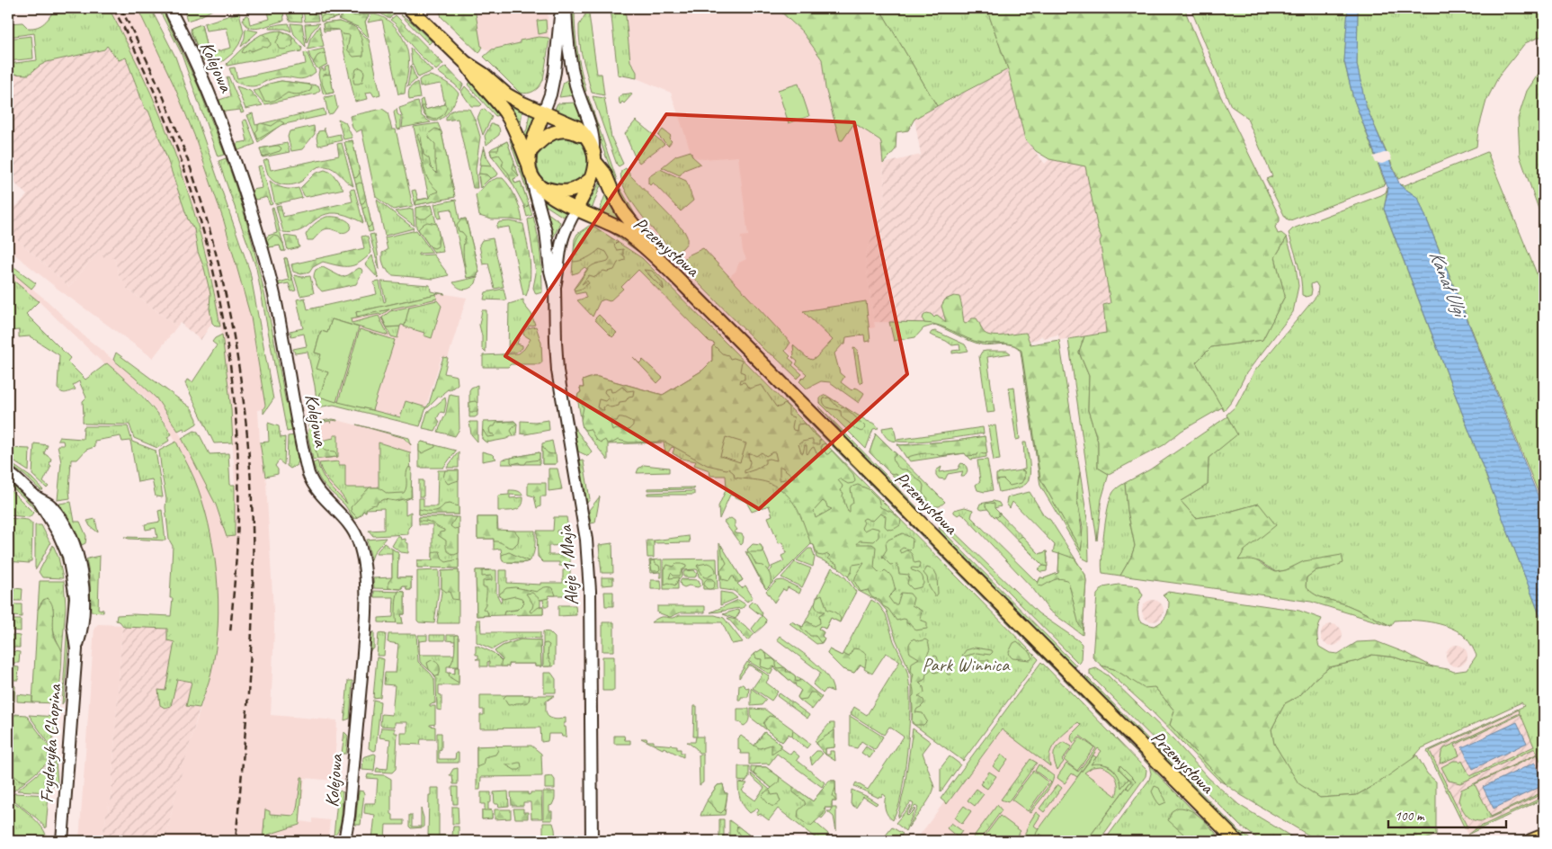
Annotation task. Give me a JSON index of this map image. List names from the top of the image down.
{
  "streets": {
    "main road": ["Przemysłowa"],
    "street": ["Kolejowa", "Aleje 1 Maja", "Fryderyka Chopina"]
  },
  "crossings": [
    ["Przemysłowa", "Aleje 1 Maja"]
  ],
  "water": ["Kanał Ulgi"],
  "parks": ["Park Winnica"],
  "scale_bar": "100 m"
}
